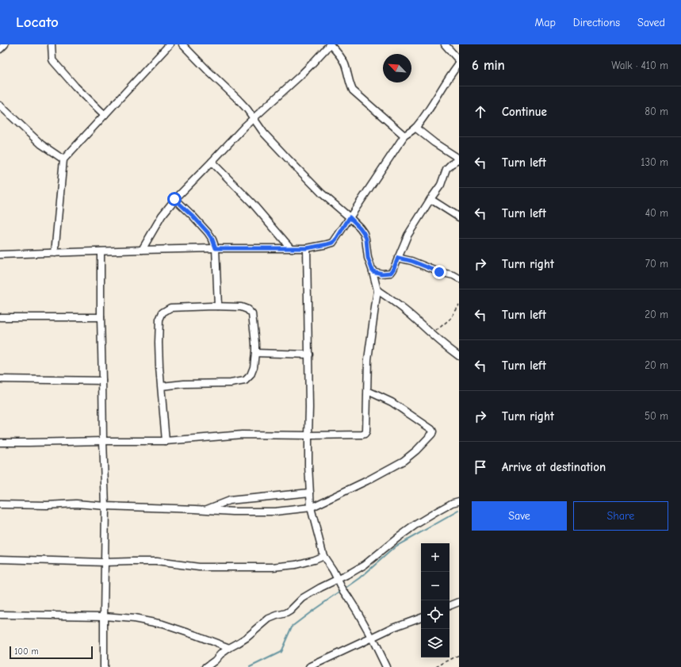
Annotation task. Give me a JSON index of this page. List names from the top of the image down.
{
  "scale_bar": "100 m",
  "north": "top left",
  "page": {
    "header": "Locato",
    "nav": ["Map", "Directions", "Saved"],
    "heading": ["6 min", "Walk · 410 m"],
    "list": [
      ["Continue", "80 m"],
      ["Turn left", "130 m"],
      ["Turn left", "40 m"],
      ["Turn right", "70 m"],
      ["Turn left", "20 m"],
      ["Turn left", "20 m"],
      ["Turn right", "50 m"],
      "Arrive at destination"
    ],
    "buttons": ["Save", "Share"],
    "map_buttons": ["+", "−"],
    "scale": "100 m"
  }
}
